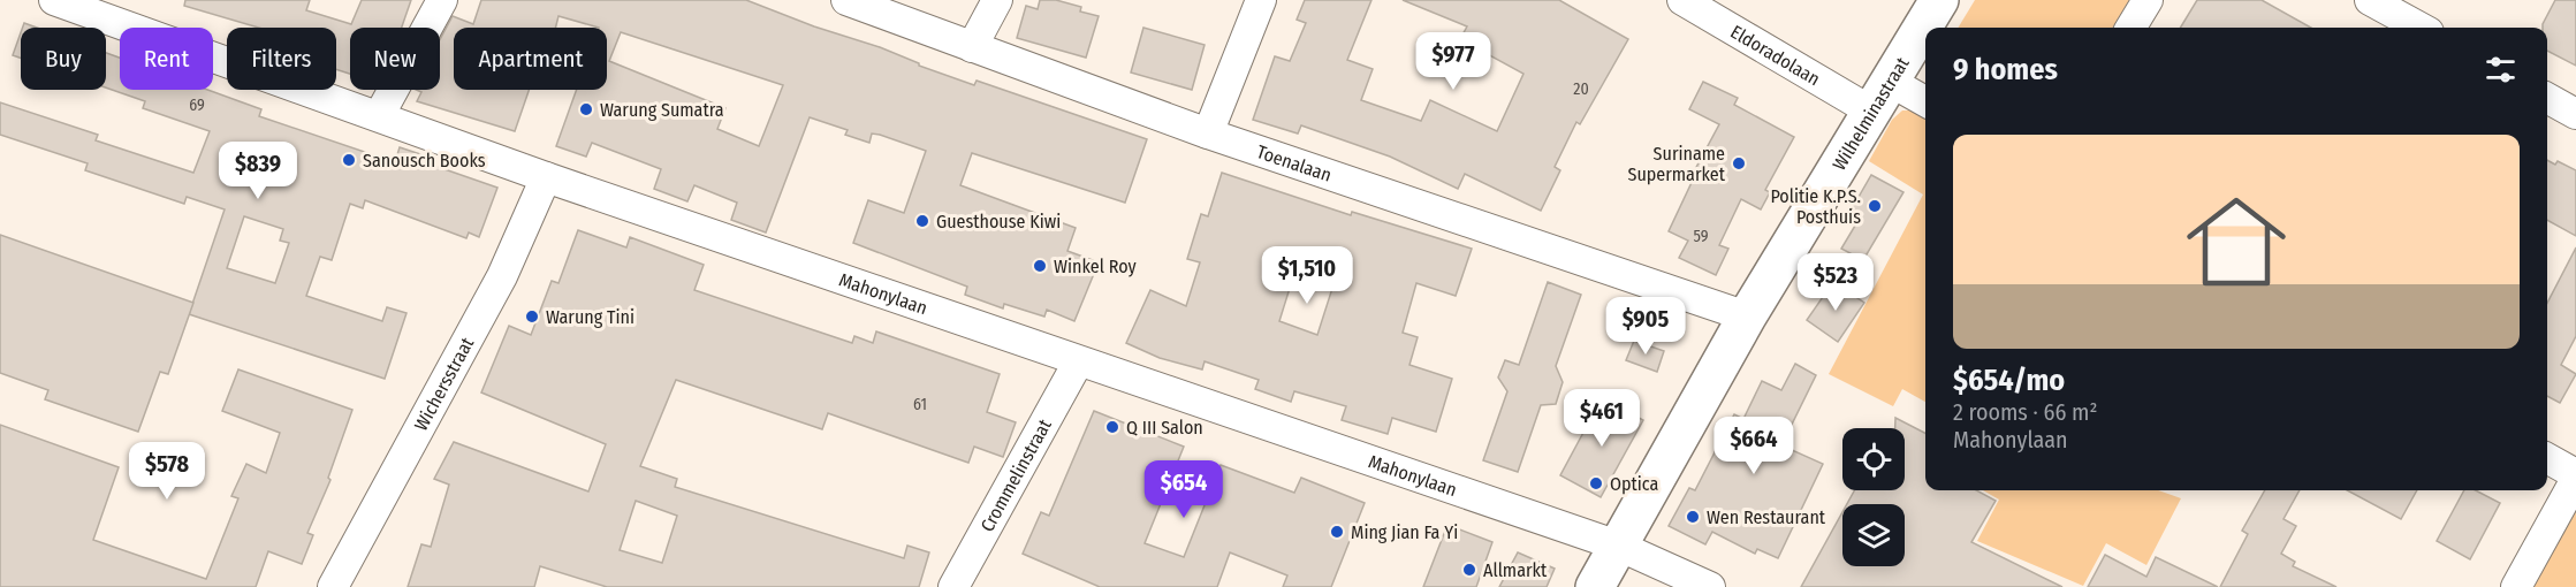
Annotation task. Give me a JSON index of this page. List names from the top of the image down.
{
  "streets": {
    "street": [
      "Eldoradolaan",
      "Wilhelminastraat",
      "Toenalaan",
      "Mahonylaan",
      "Wichersstraat",
      "Crommelinstraat"
    ]
  },
  "crossings": [
    ["Eldoradolaan", "Wilhelminastraat"],
    ["Wilhelminastraat", "Toenalaan"],
    ["Wilhelminastraat", "Mahonylaan"],
    ["Mahonylaan", "Wichersstraat"],
    ["Mahonylaan", "Crommelinstraat"]
  ],
  "places": [
    "Warung Sumatra",
    "Sanousch Books",
    "Suriname Supermarket",
    "Politie K.P.S. Posthuis",
    "Guesthouse Kiwi",
    "Winkel Roy",
    "Warung Tini",
    "Q III Salon",
    "Optica",
    "Wen Restaurant",
    "Ming Jian Fa Yi",
    "Allmarkt"
  ],
  "house_numbers": [
    "20",
    "69",
    "59",
    "61"
  ],
  "page": {
    "chip": [
      "Buy",
      "Rent",
      "Filters",
      "New",
      "Apartment"
    ],
    "heading": "9 homes",
    "price": [
      "$977",
      "$839",
      "$1,510",
      "$523",
      "$905",
      "$461",
      "$664",
      "$578",
      "$654"
    ],
    "list": [
      {
        "name": "$654/mo",
        "note": "2 rooms · 66 m² · Mahonylaan"
      }
    ]
  }
}
